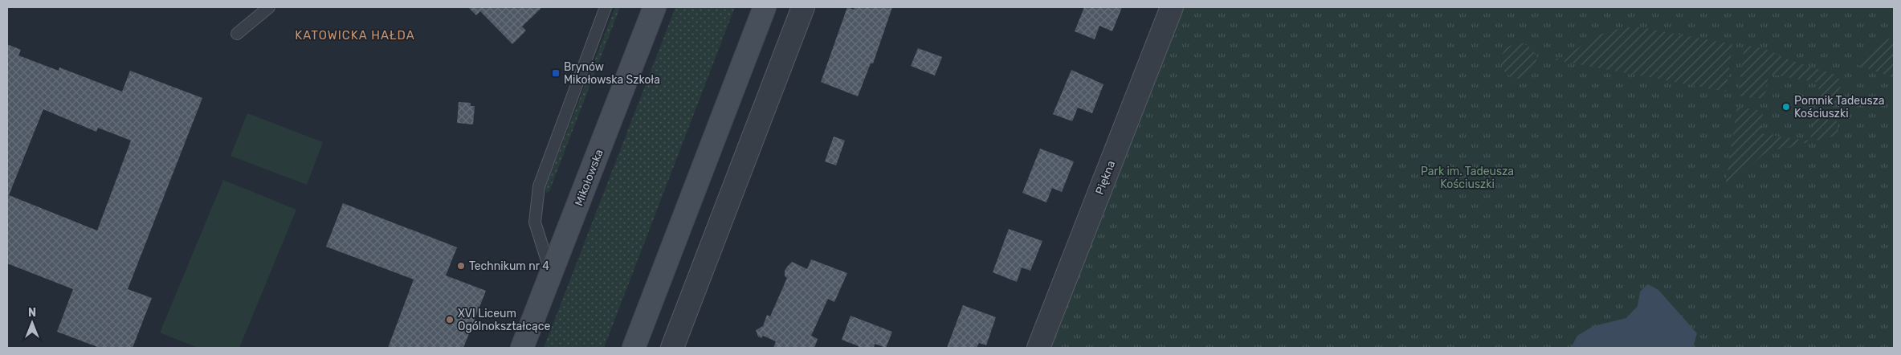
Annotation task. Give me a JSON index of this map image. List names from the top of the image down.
{
  "streets": {
    "main road": ["Mikołowska"],
    "street": ["Piękna"]
  },
  "districts": ["KATOWICKA HAŁDA"],
  "parks": ["Park im. Tadeusza Kościuszki"],
  "places": {
    "transit": ["Brynów Mikołowska Szkoła"],
    "other": ["Pomnik Tadeusza Kościuszki", "Technikum nr 4", "XVI Liceum Ogólnokształcące"]
  },
  "north": "top"
}
